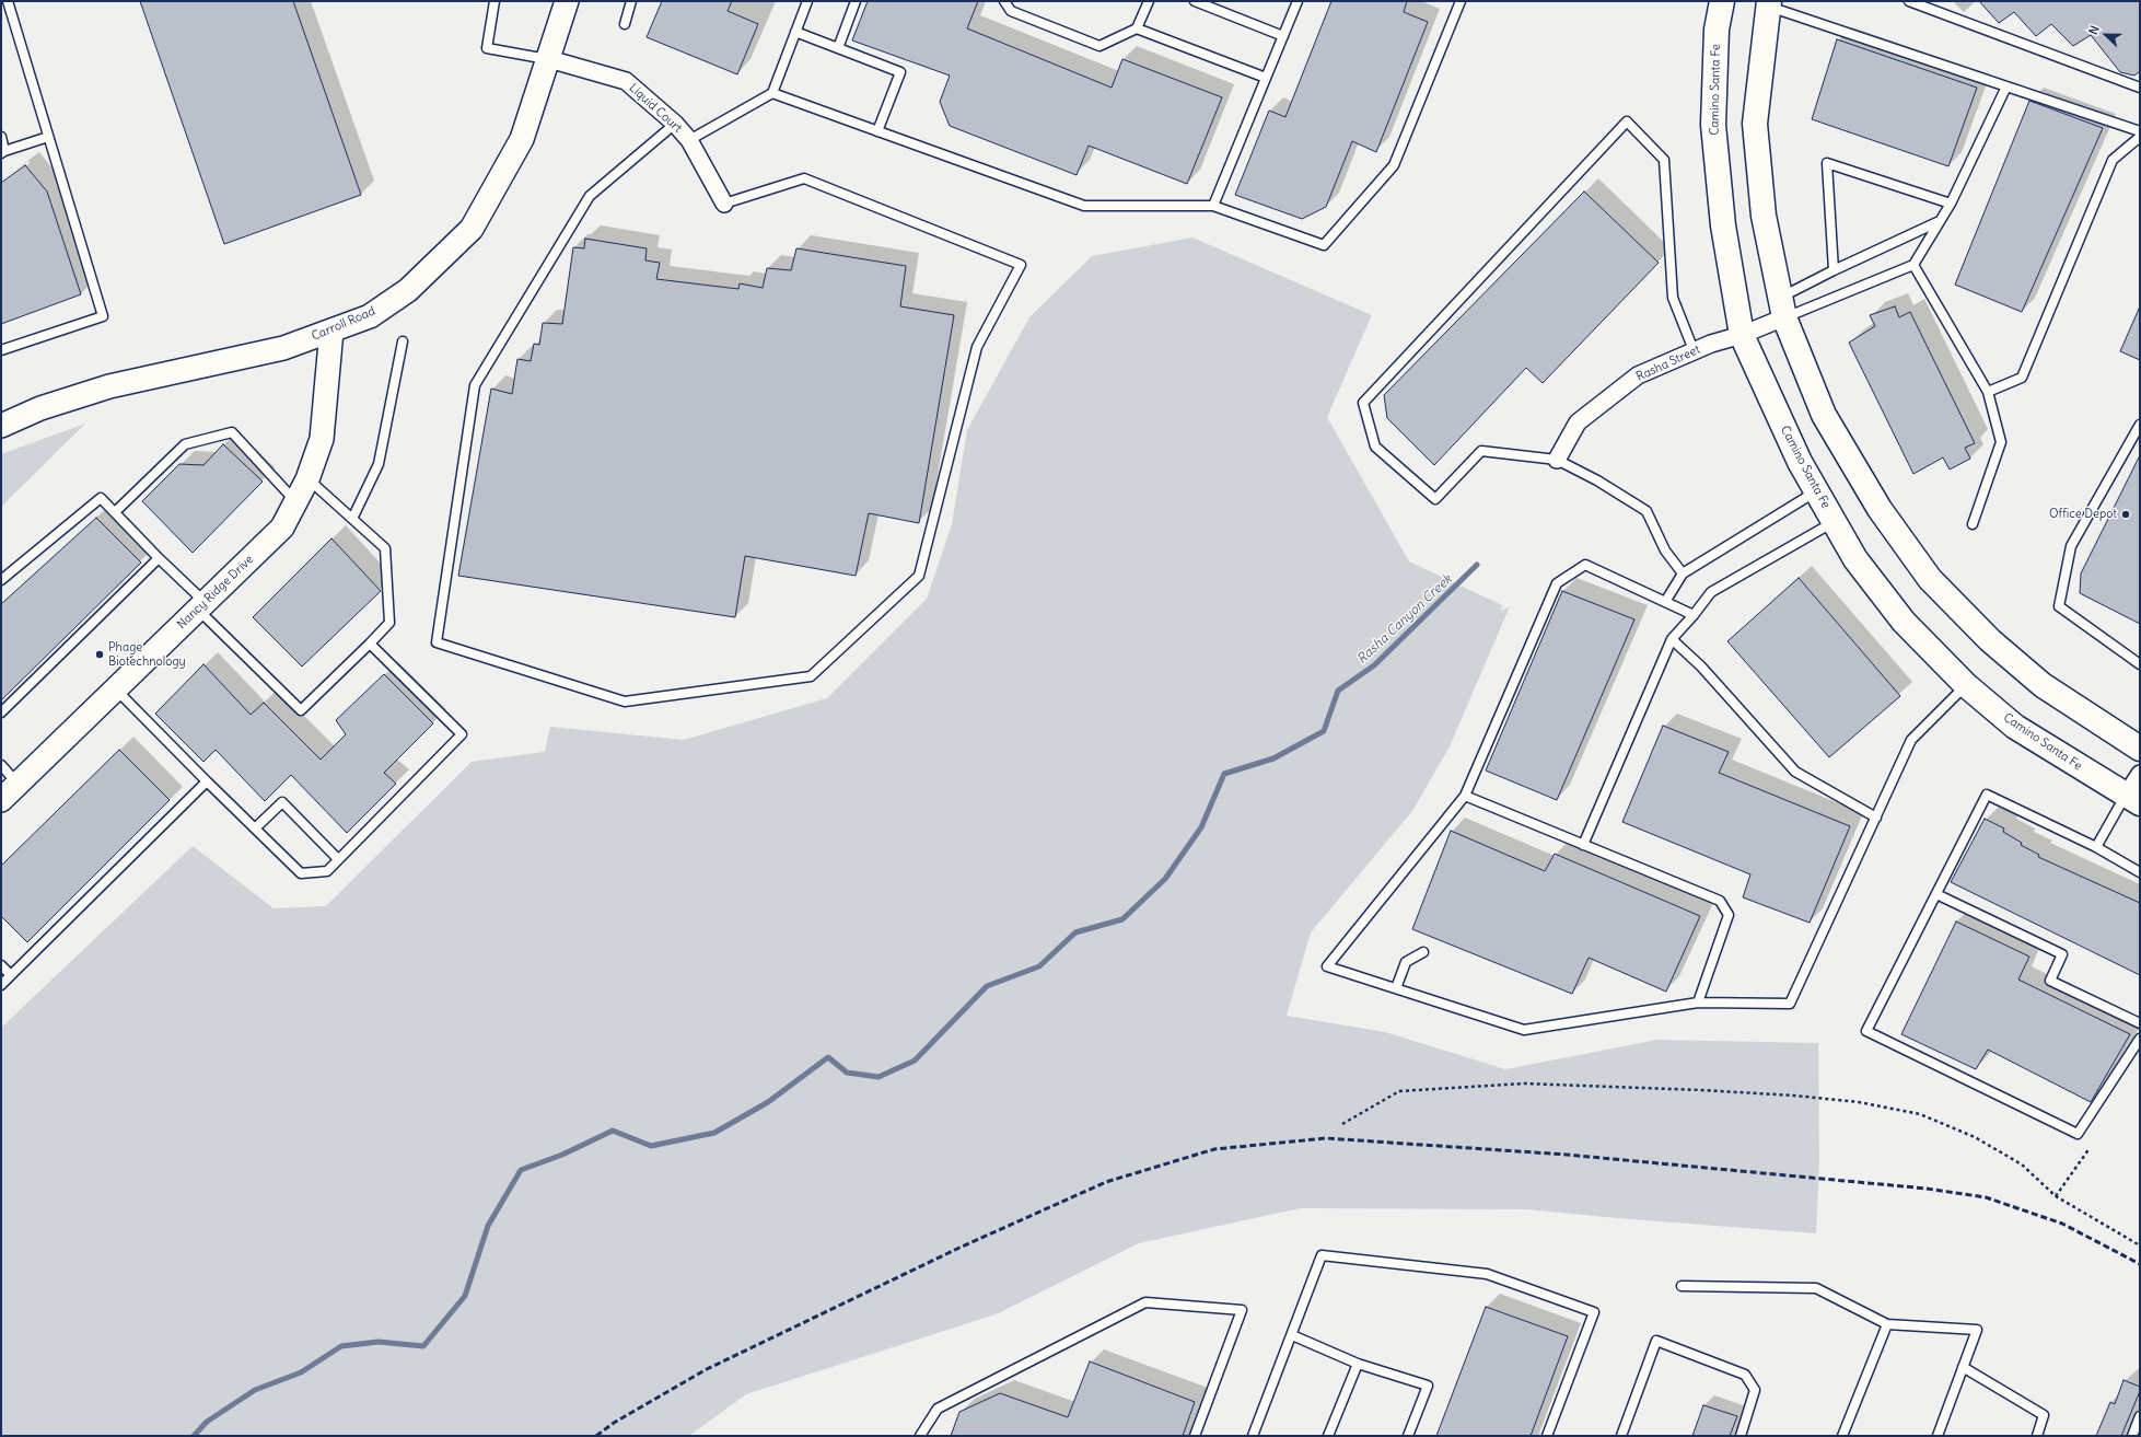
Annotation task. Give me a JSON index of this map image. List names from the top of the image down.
{
  "streets": {
    "main road": ["Camino Santa Fe", "Carroll Road", "Nancy Ridge Drive"],
    "street": ["Liquid Court", "Rasha Street"]
  },
  "crossings": [
    ["Camino Santa Fe", "Rasha Street"],
    ["Liquid Court", "Carroll Road"],
    ["Carroll Road", "Nancy Ridge Drive"]
  ],
  "water": ["Rasha Canyon Creek"],
  "places": ["Office Depot", "Phage Biotechnology"],
  "north": "left"
}
